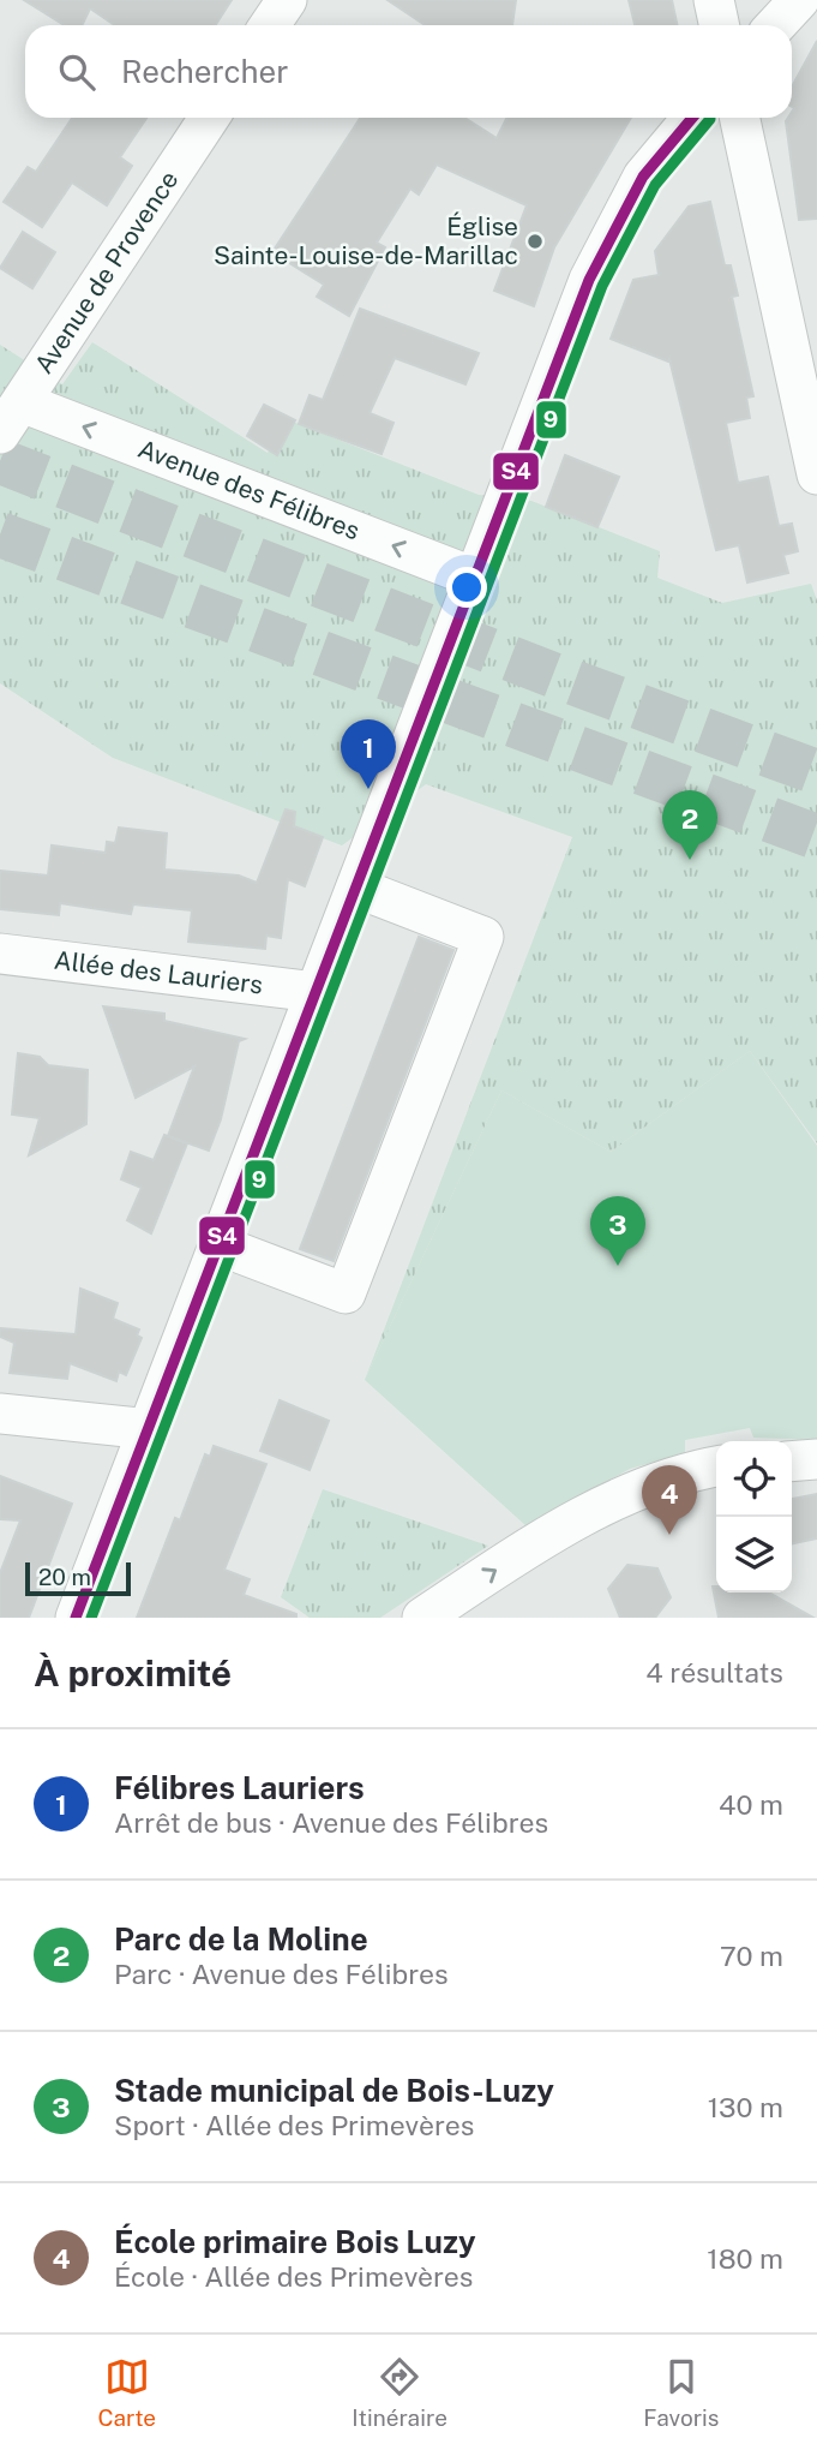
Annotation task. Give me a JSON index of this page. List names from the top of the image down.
{
  "streets": {
    "street": ["Avenue de Provence", "Avenue des Félibres", "Allée des Lauriers"]
  },
  "crossings": [
    ["Avenue de Provence", "Avenue des Félibres"]
  ],
  "one_way": ["Avenue des Félibres"],
  "places": ["Église Sainte-Louise-de-Marillac"],
  "lines": ["transit line S4", "transit line 9"],
  "scale_bar": "20 m",
  "page": {
    "search": "Rechercher",
    "pins": [
      "1",
      "2",
      "3",
      "4"
    ],
    "scale": "20 m",
    "heading": ["À proximité", "4 résultats"],
    "list": [
      {
        "mark": "1",
        "name": "Félibres Lauriers",
        "note": "Arrêt de bus · Avenue des Félibres",
        "value": "40 m"
      },
      {
        "mark": "2",
        "name": "Parc de la Moline",
        "note": "Parc · Avenue des Félibres",
        "value": "70 m"
      },
      {
        "mark": "3",
        "name": "Stade municipal de Bois-Luzy",
        "note": "Sport · Allée des Primevères",
        "value": "130 m"
      },
      {
        "mark": "4",
        "name": "École primaire Bois Luzy",
        "note": "École · Allée des Primevères",
        "value": "180 m"
      }
    ],
    "nav": ["Carte", "Itinéraire", "Favoris"]
  }
}
